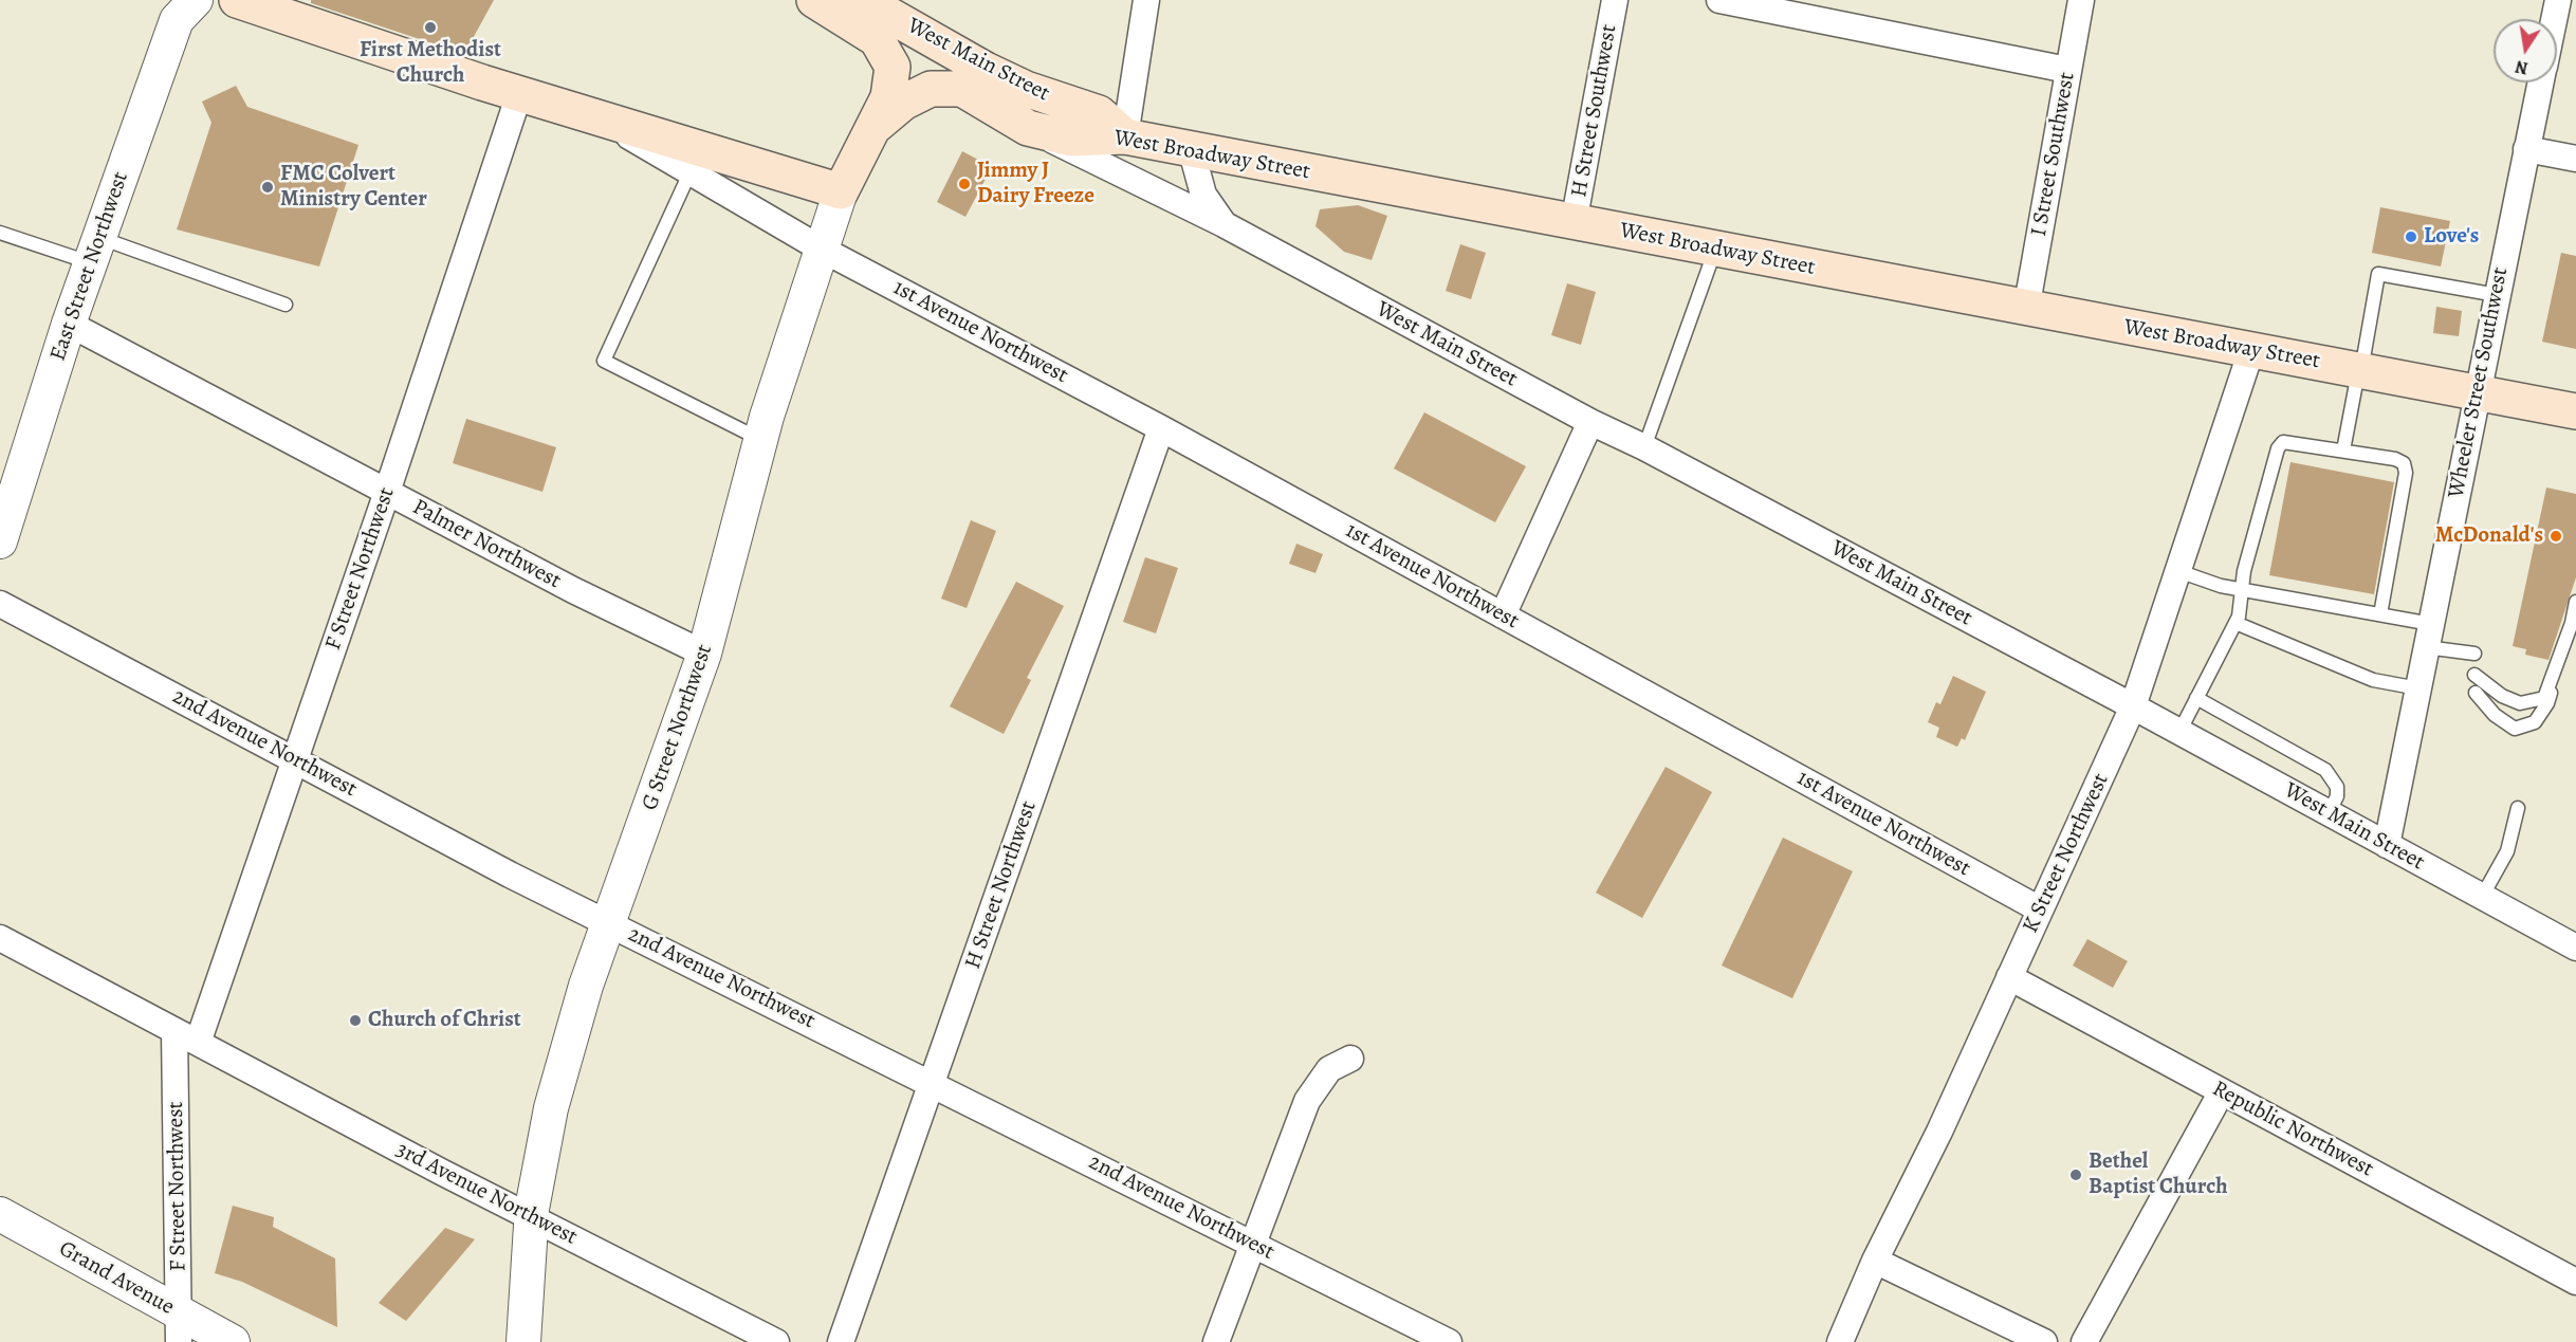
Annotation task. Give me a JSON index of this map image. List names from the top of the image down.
{
  "streets": {
    "main road": ["West Main Street", "West Broadway Street", "G Street Northwest"],
    "street": [
      "H Street Southwest",
      "I Street Southwest",
      "East Street Northwest",
      "1st Avenue Northwest",
      "Wheeler Street Southwest",
      "Palmer Northwest",
      "F Street Northwest",
      "2nd Avenue Northwest",
      "K Street Northwest",
      "H Street Northwest",
      "Republic Northwest",
      "3rd Avenue Northwest",
      "Grand Avenue"
    ]
  },
  "crossings": [
    ["West Main Street", "West Broadway Street"],
    ["West Main Street", "Wheeler Street Southwest"],
    ["West Main Street", "G Street Northwest"],
    ["West Main Street", "K Street Northwest"],
    ["H Street Southwest", "West Broadway Street"],
    ["I Street Southwest", "West Broadway Street"],
    ["West Broadway Street", "Wheeler Street Southwest"],
    ["West Broadway Street", "G Street Northwest"],
    ["West Broadway Street", "K Street Northwest"],
    ["East Street Northwest", "Palmer Northwest"],
    ["1st Avenue Northwest", "G Street Northwest"],
    ["1st Avenue Northwest", "K Street Northwest"],
    ["1st Avenue Northwest", "H Street Northwest"],
    ["Palmer Northwest", "F Street Northwest"],
    ["Palmer Northwest", "G Street Northwest"],
    ["F Street Northwest", "2nd Avenue Northwest"],
    ["F Street Northwest", "3rd Avenue Northwest"],
    ["F Street Northwest", "Grand Avenue"],
    ["G Street Northwest", "2nd Avenue Northwest"],
    ["G Street Northwest", "3rd Avenue Northwest"],
    ["2nd Avenue Northwest", "H Street Northwest"],
    ["K Street Northwest", "Republic Northwest"]
  ],
  "places": [
    "First Methodist Church",
    "Jimmy J Dairy Freeze",
    "FMC Colvert Ministry Center",
    "Love's",
    "McDonald's",
    "Church of Christ",
    "Bethel Baptist Church"
  ],
  "north": "bottom"
}
